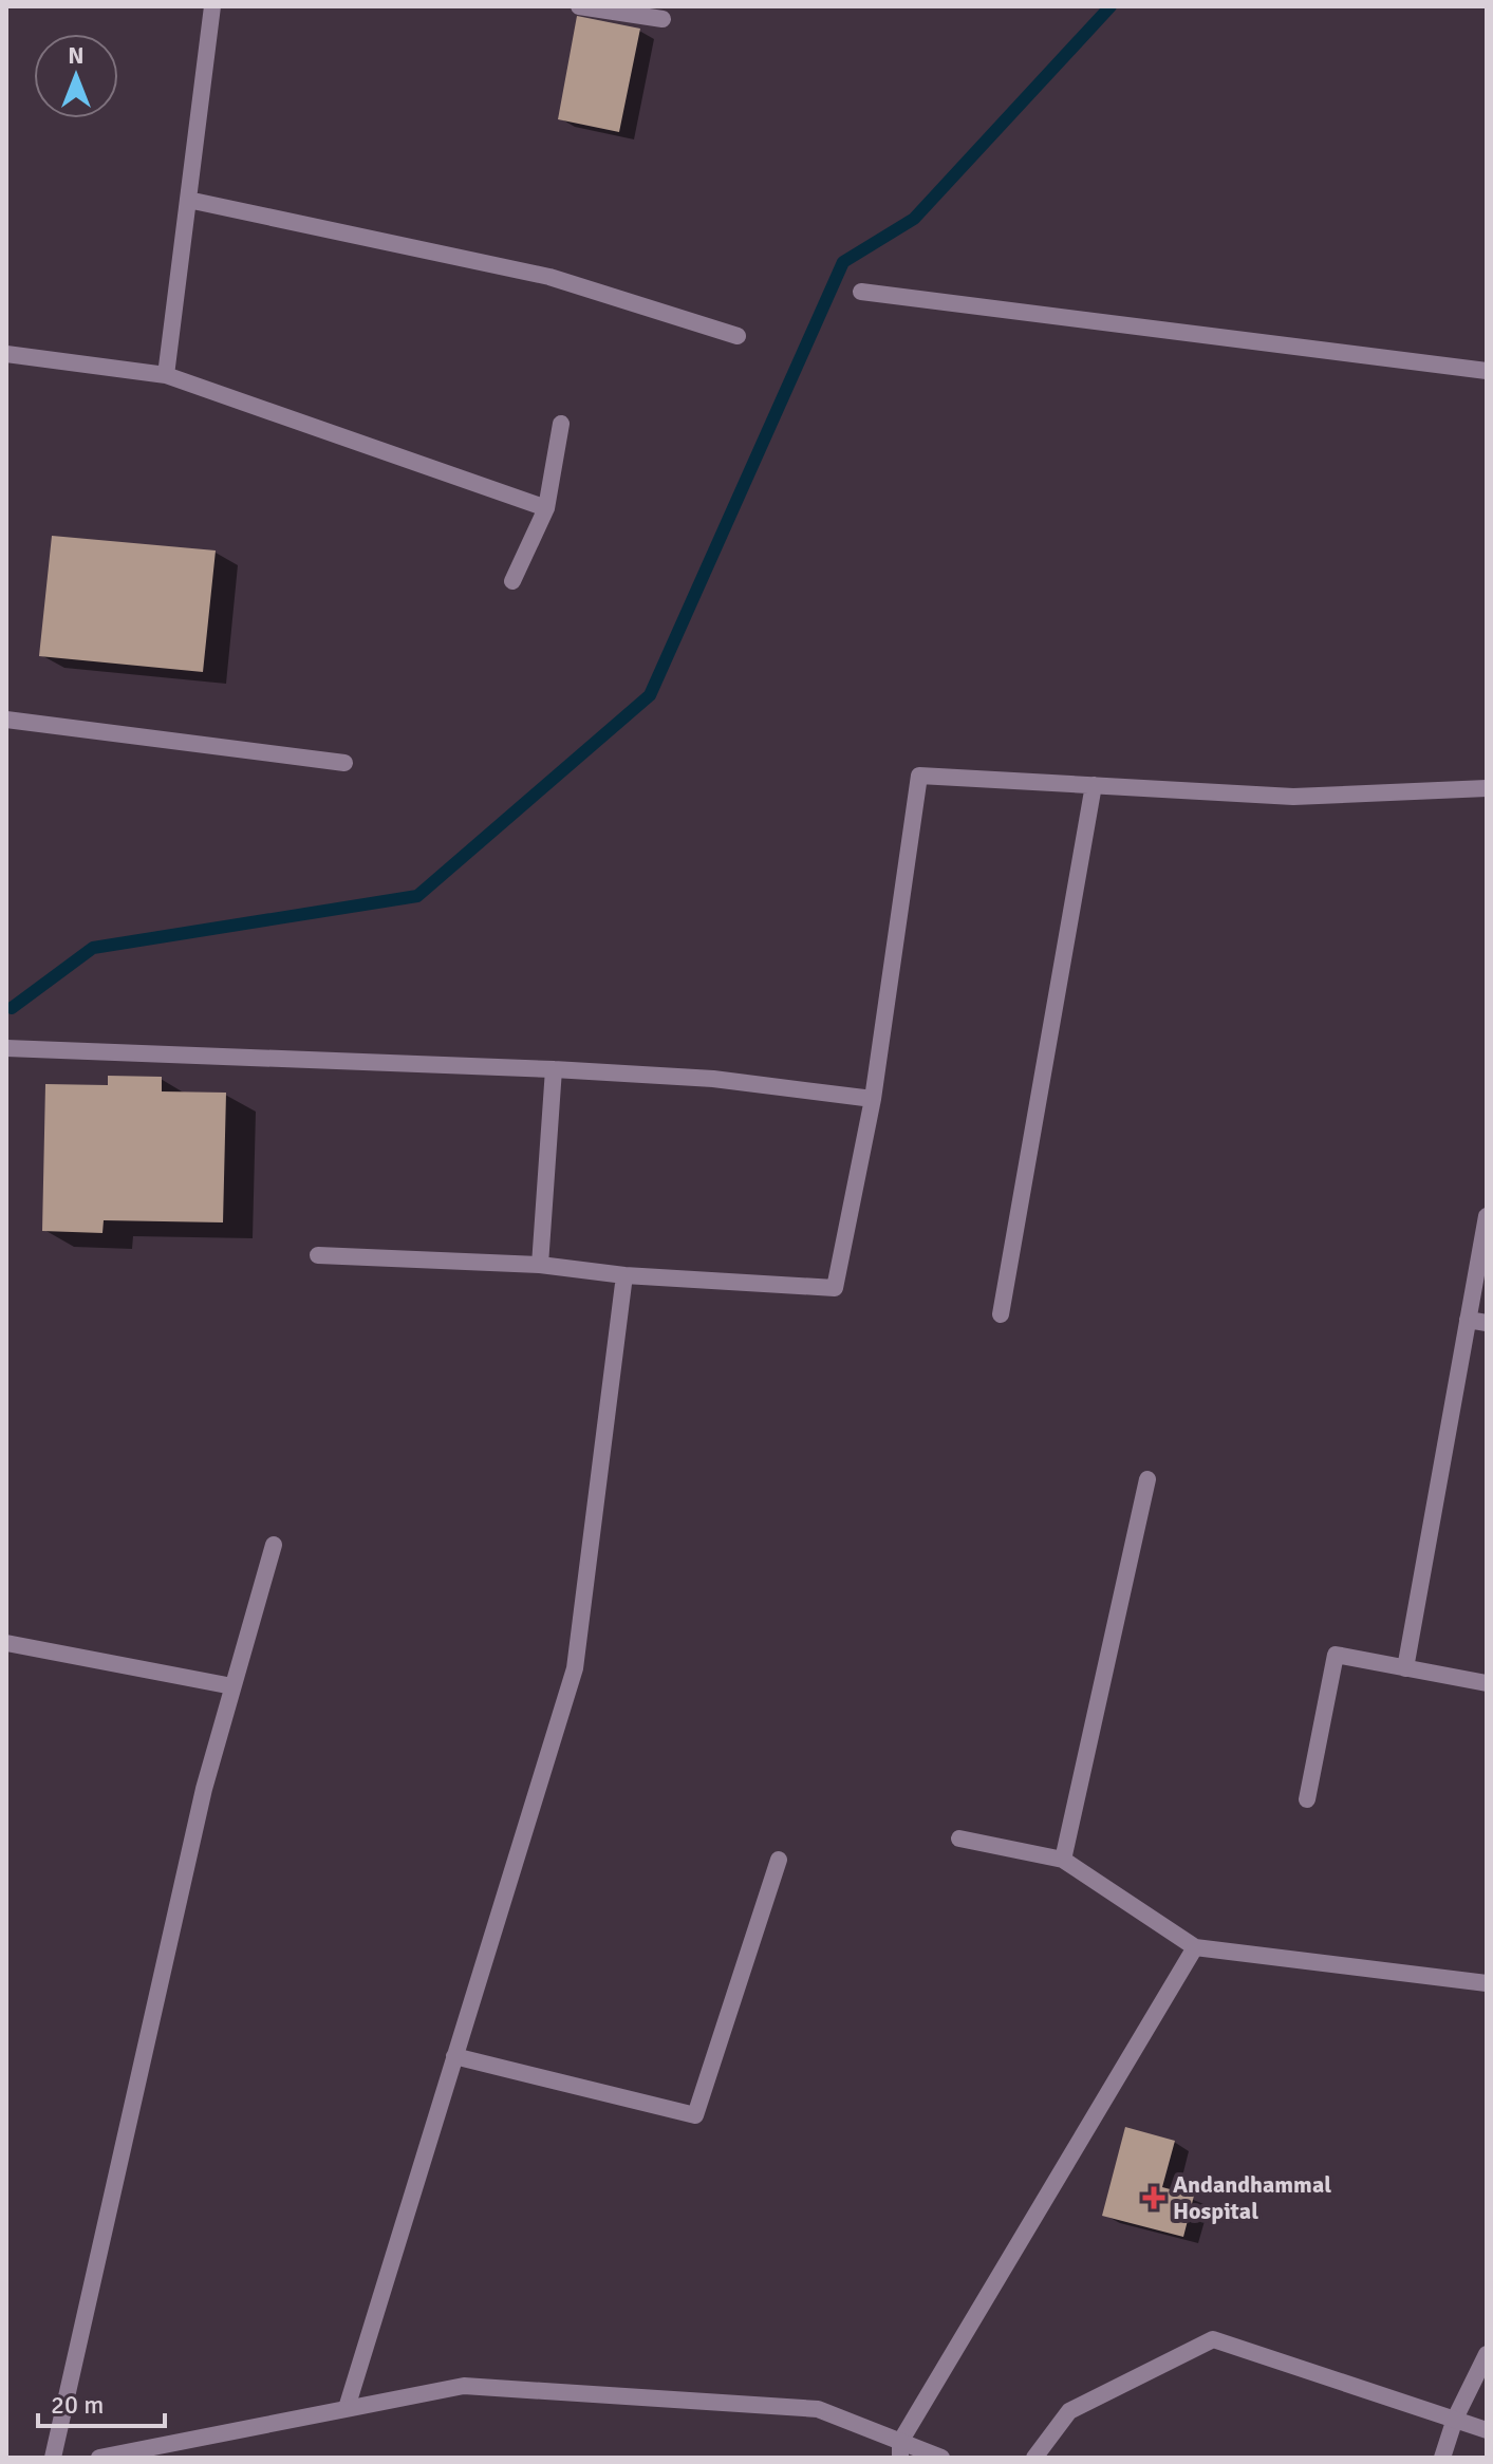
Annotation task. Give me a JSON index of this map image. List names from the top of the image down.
{
  "places": {
    "health": ["Andandhammal Hospital"]
  },
  "scale_bar": "20 m",
  "north": "top"
}
